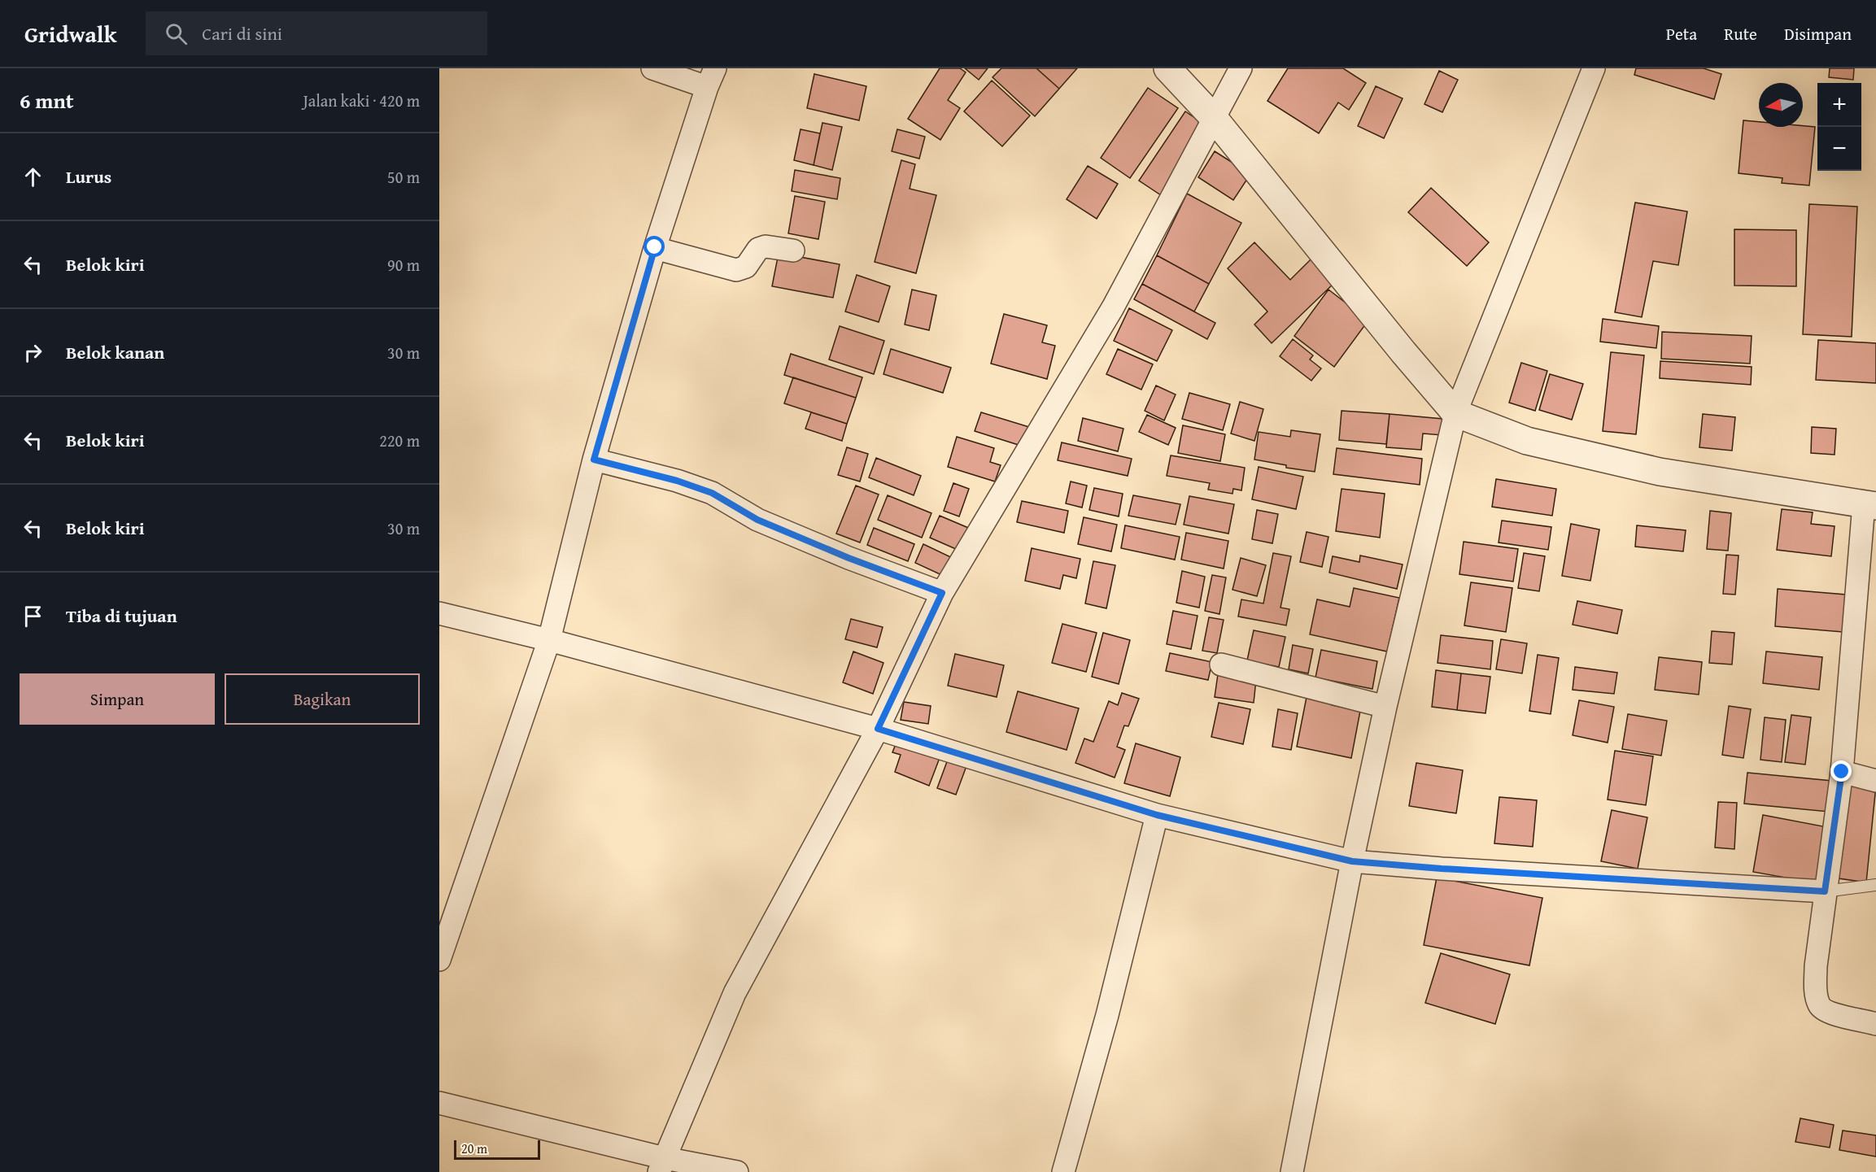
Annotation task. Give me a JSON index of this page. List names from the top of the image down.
{
  "scale_bar": "20 m",
  "north": "left",
  "page": {
    "header": "Gridwalk",
    "search": "Cari di sini",
    "nav": ["Peta", "Rute", "Disimpan"],
    "heading": ["6 mnt", "Jalan kaki · 420 m"],
    "map_buttons": ["+", "−"],
    "list": [
      ["Lurus", "50 m"],
      ["Belok kiri", "90 m"],
      ["Belok kanan", "30 m"],
      ["Belok kiri", "220 m"],
      ["Belok kiri", "30 m"],
      "Tiba di tujuan"
    ],
    "buttons": ["Simpan", "Bagikan"],
    "scale": "20 m"
  }
}
